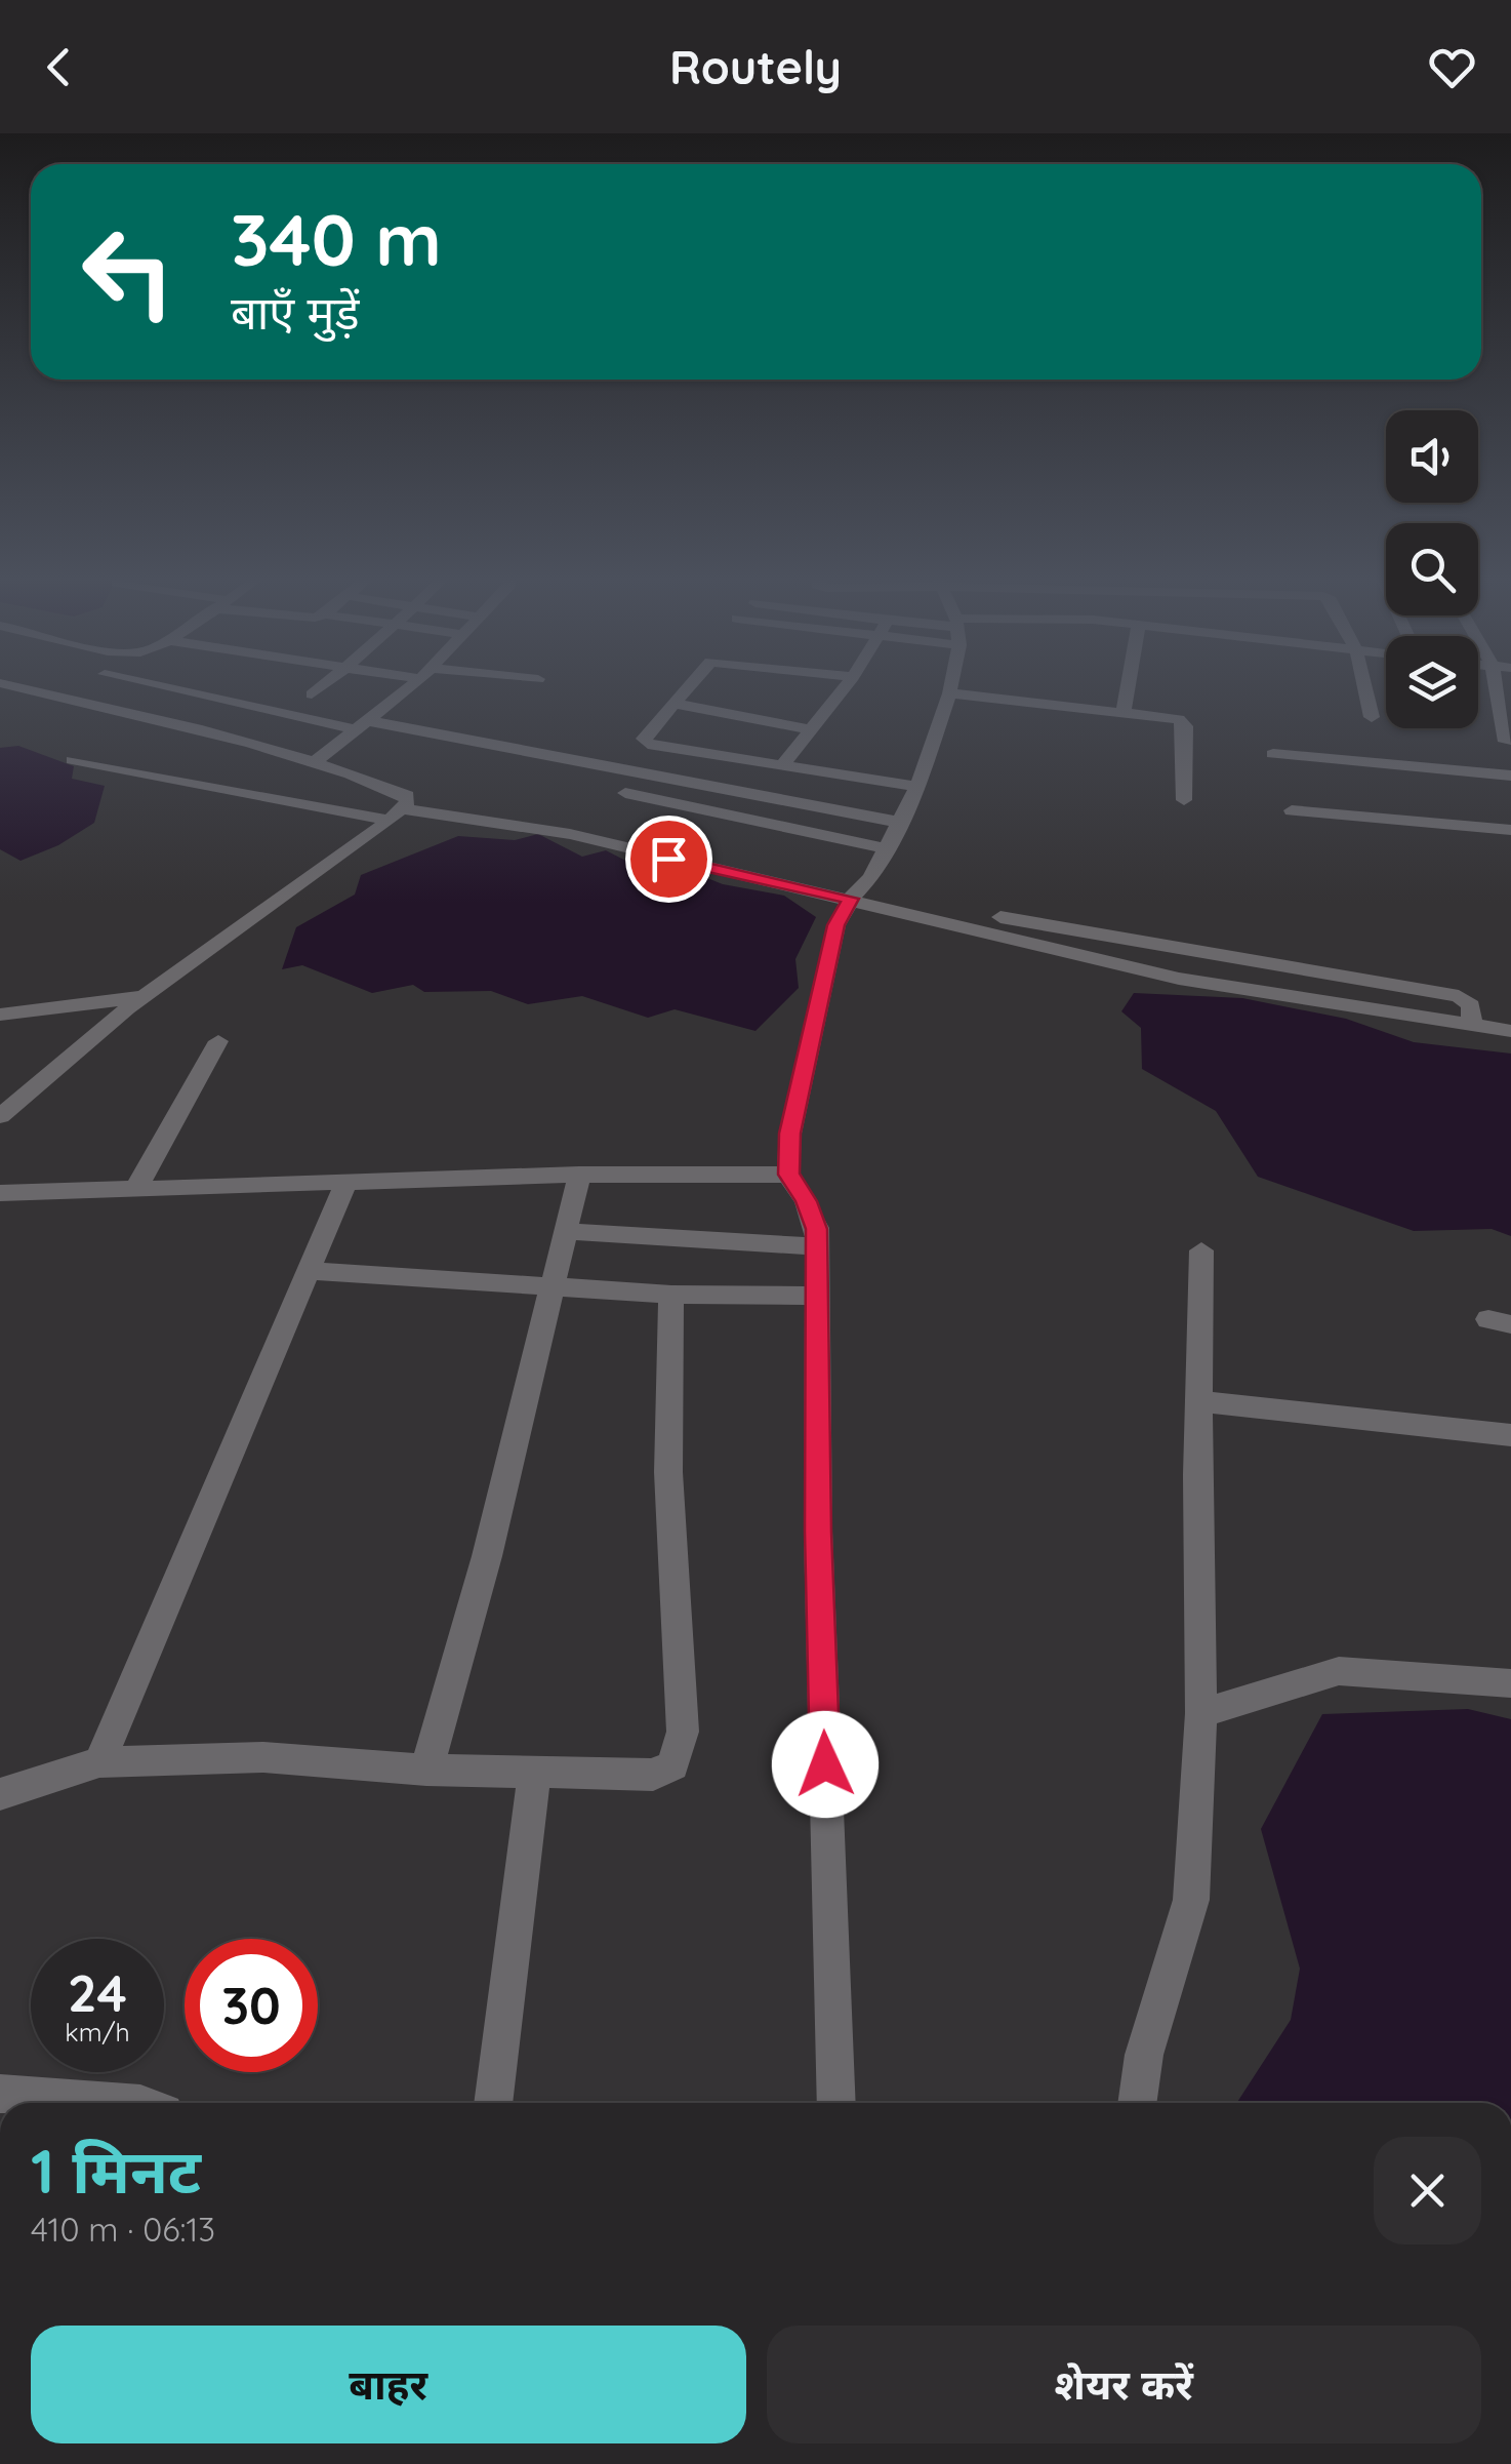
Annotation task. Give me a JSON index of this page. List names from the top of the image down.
{
  "page": {
    "header": "Routely",
    "turn": ["340 m", "बाएँ मुड़ें"],
    "speed": "24 km/h",
    "limit": "30",
    "heading": ["1 मिनट", "410 m · 06:13"],
    "buttons": ["बाहर", "शेयर करें"]
  }
}
